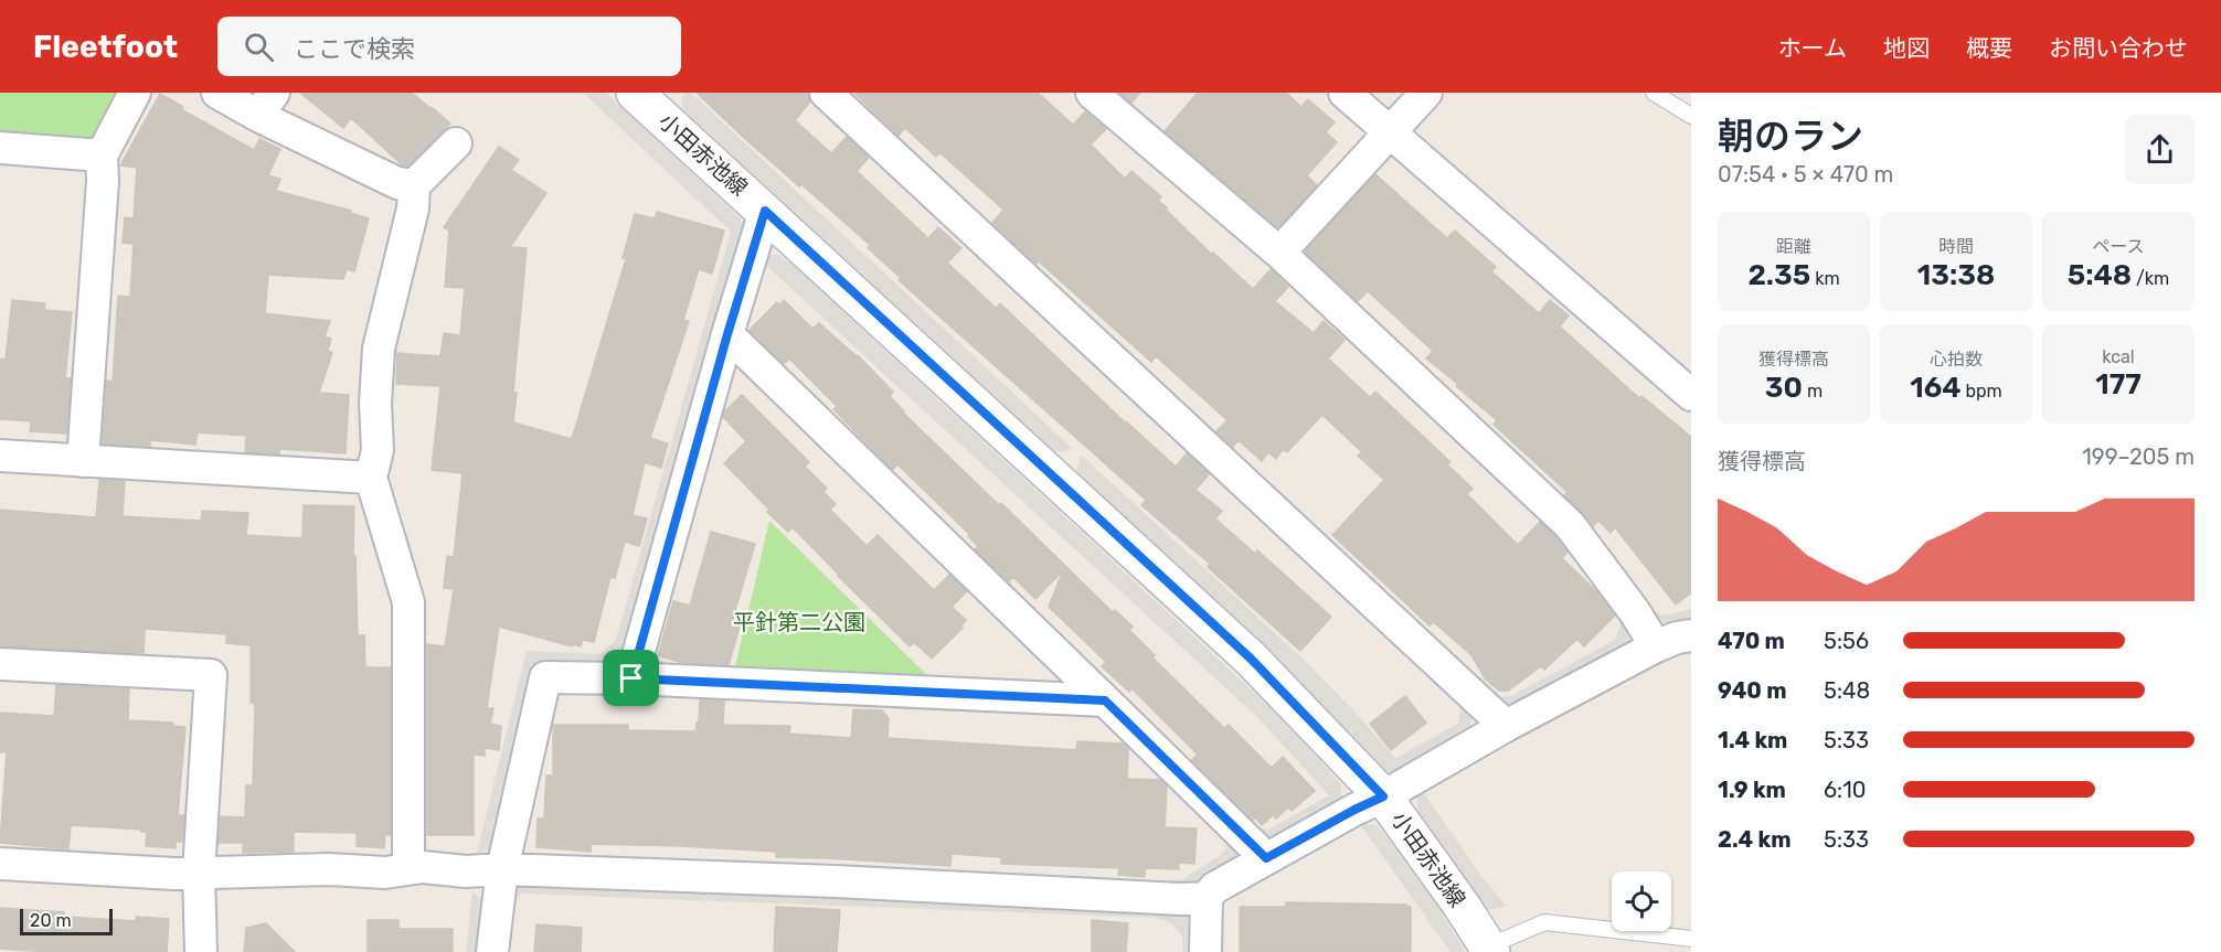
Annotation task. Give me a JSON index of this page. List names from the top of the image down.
{
  "streets": {
    "street": ["小田赤池線"]
  },
  "parks": ["平針第二公園"],
  "scale_bar": "20 m",
  "page": {
    "header": "Fleetfoot",
    "search": "ここで検索",
    "nav": [
      "ホーム",
      "地図",
      "概要",
      "お問い合わせ"
    ],
    "heading": ["朝のラン", "07:54 · 5 × 470 m"],
    "stats": [
      ["距離", "2.35 km"],
      ["時間", "13:38"],
      ["ペース", "5:48 /km"],
      ["獲得標高", "30 m"],
      ["心拍数", "164 bpm"],
      ["kcal", "177"]
    ],
    "chart": ["獲得標高", "199–205 m"],
    "list": [
      {
        "name": "470 m",
        "note": "5:56"
      },
      {
        "name": "940 m",
        "note": "5:48"
      },
      {
        "name": "1.4 km",
        "note": "5:33"
      },
      {
        "name": "1.9 km",
        "note": "6:10"
      },
      {
        "name": "2.4 km",
        "note": "5:33"
      }
    ],
    "scale": "20 m"
  }
}
